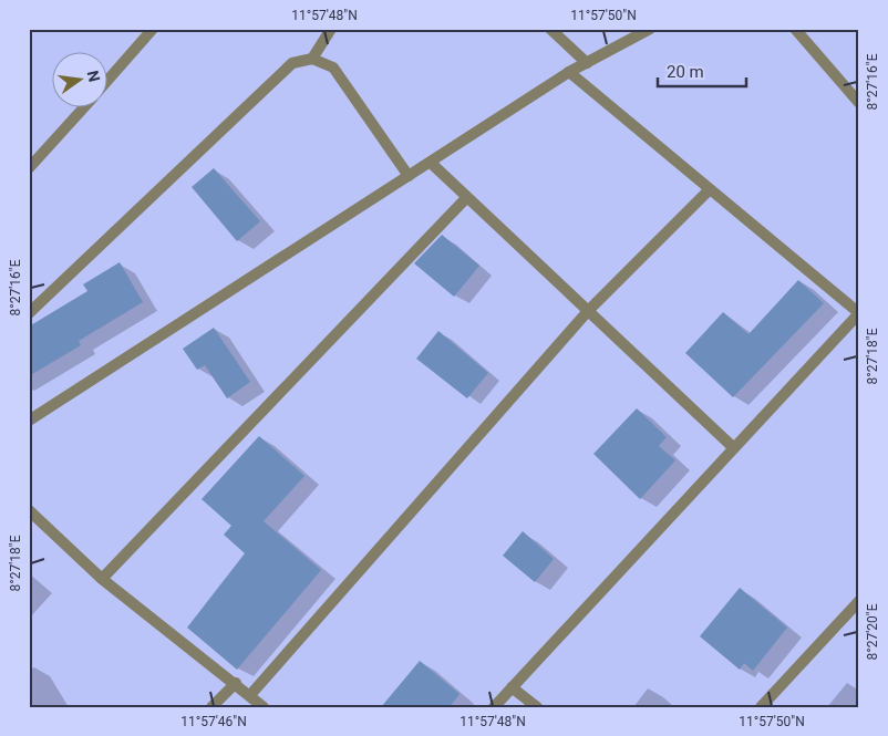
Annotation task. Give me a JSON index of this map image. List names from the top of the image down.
{
  "scale_bar": "20 m",
  "north": "right",
  "coordinates": [
    "11°57'48\"N",
    "11°57'50\"N",
    "8°27'16\"E",
    "8°27'18\"E",
    "8°27'20\"E",
    "11°57'46\"N"
  ]
}
